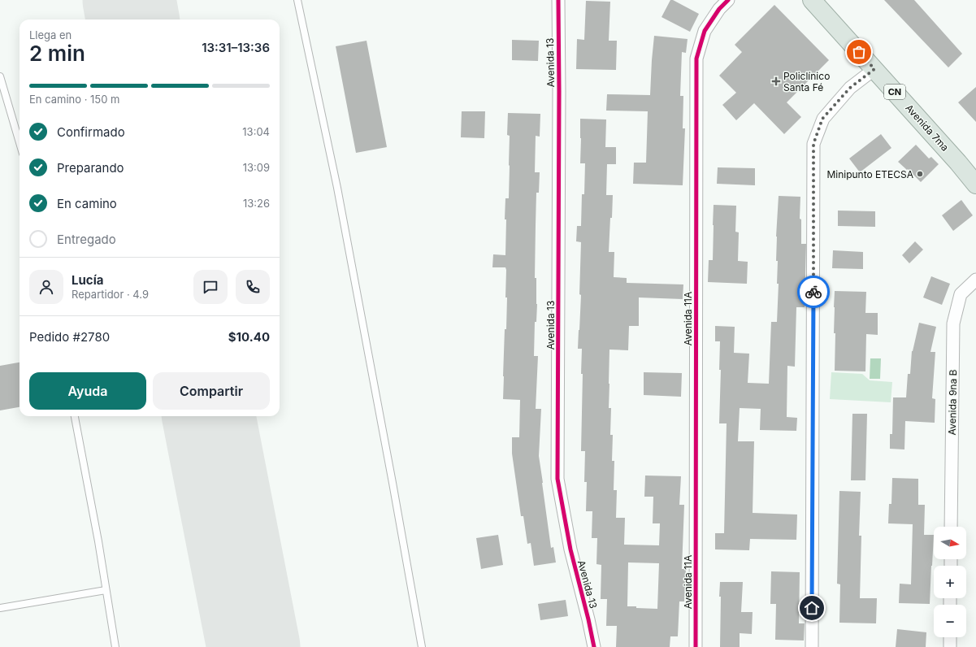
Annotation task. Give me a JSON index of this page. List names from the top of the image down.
{
  "streets": {
    "highway": ["CN", "Avenida 7ma"],
    "street": ["Avenida 13", "Avenida 11A", "Avenida 9na B"]
  },
  "places": {
    "health": ["Policlínico Santa Fé"],
    "other": ["Minipunto ETECSA"]
  },
  "north": "right",
  "page": {
    "heading": ["2 min", "Llega en", "13:31–13:36"],
    "panel": [
      "Lucía",
      "Repartidor · 4.9",
      "Pedido #2780",
      "$10.40"
    ],
    "bar": "En camino · 150 m",
    "list": [
      ["Confirmado", "13:04"],
      ["Preparando", "13:09"],
      ["En camino", "13:26"],
      "Entregado"
    ],
    "buttons": ["Ayuda", "Compartir"],
    "map_buttons": ["+", "−"]
  }
}
